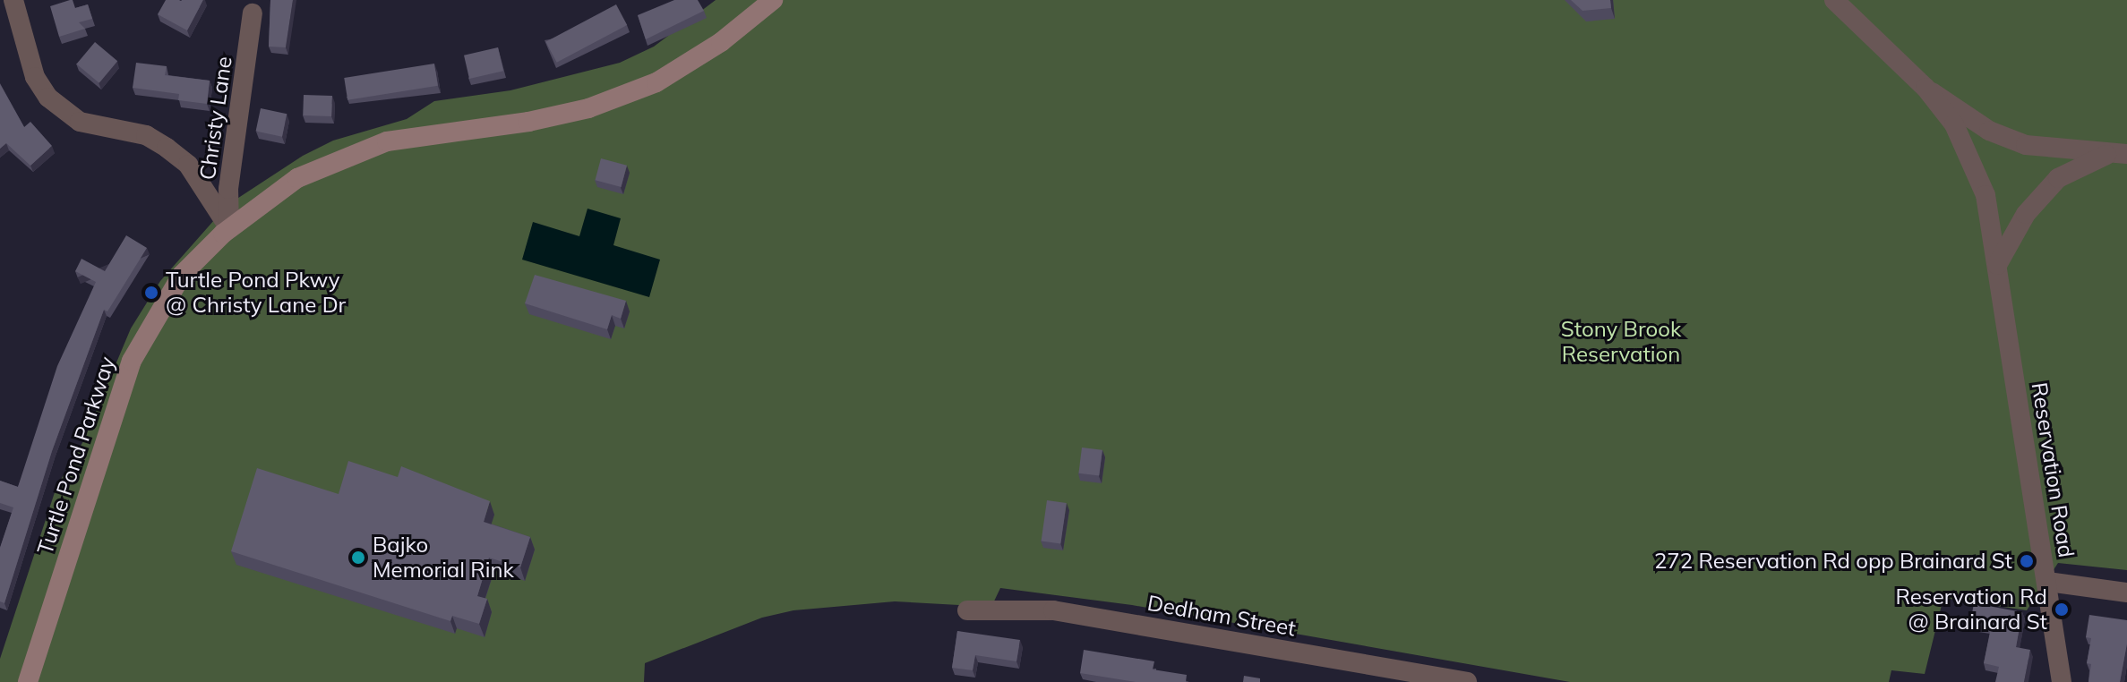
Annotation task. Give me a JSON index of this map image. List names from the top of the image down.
{
  "streets": {
    "main road": ["Turtle Pond Parkway"],
    "street": ["Christy Lane", "Reservation Road", "Dedham Street"]
  },
  "crossings": [
    ["Christy Lane", "Turtle Pond Parkway"]
  ],
  "parks": ["Stony Brook Reservation"],
  "places": [
    "Turtle Pond Pkwy @ Christy Lane Dr",
    "Bajko Memorial Rink",
    "272 Reservation Rd opp Brainard St",
    "Reservation Rd @ Brainard St"
  ]
}
